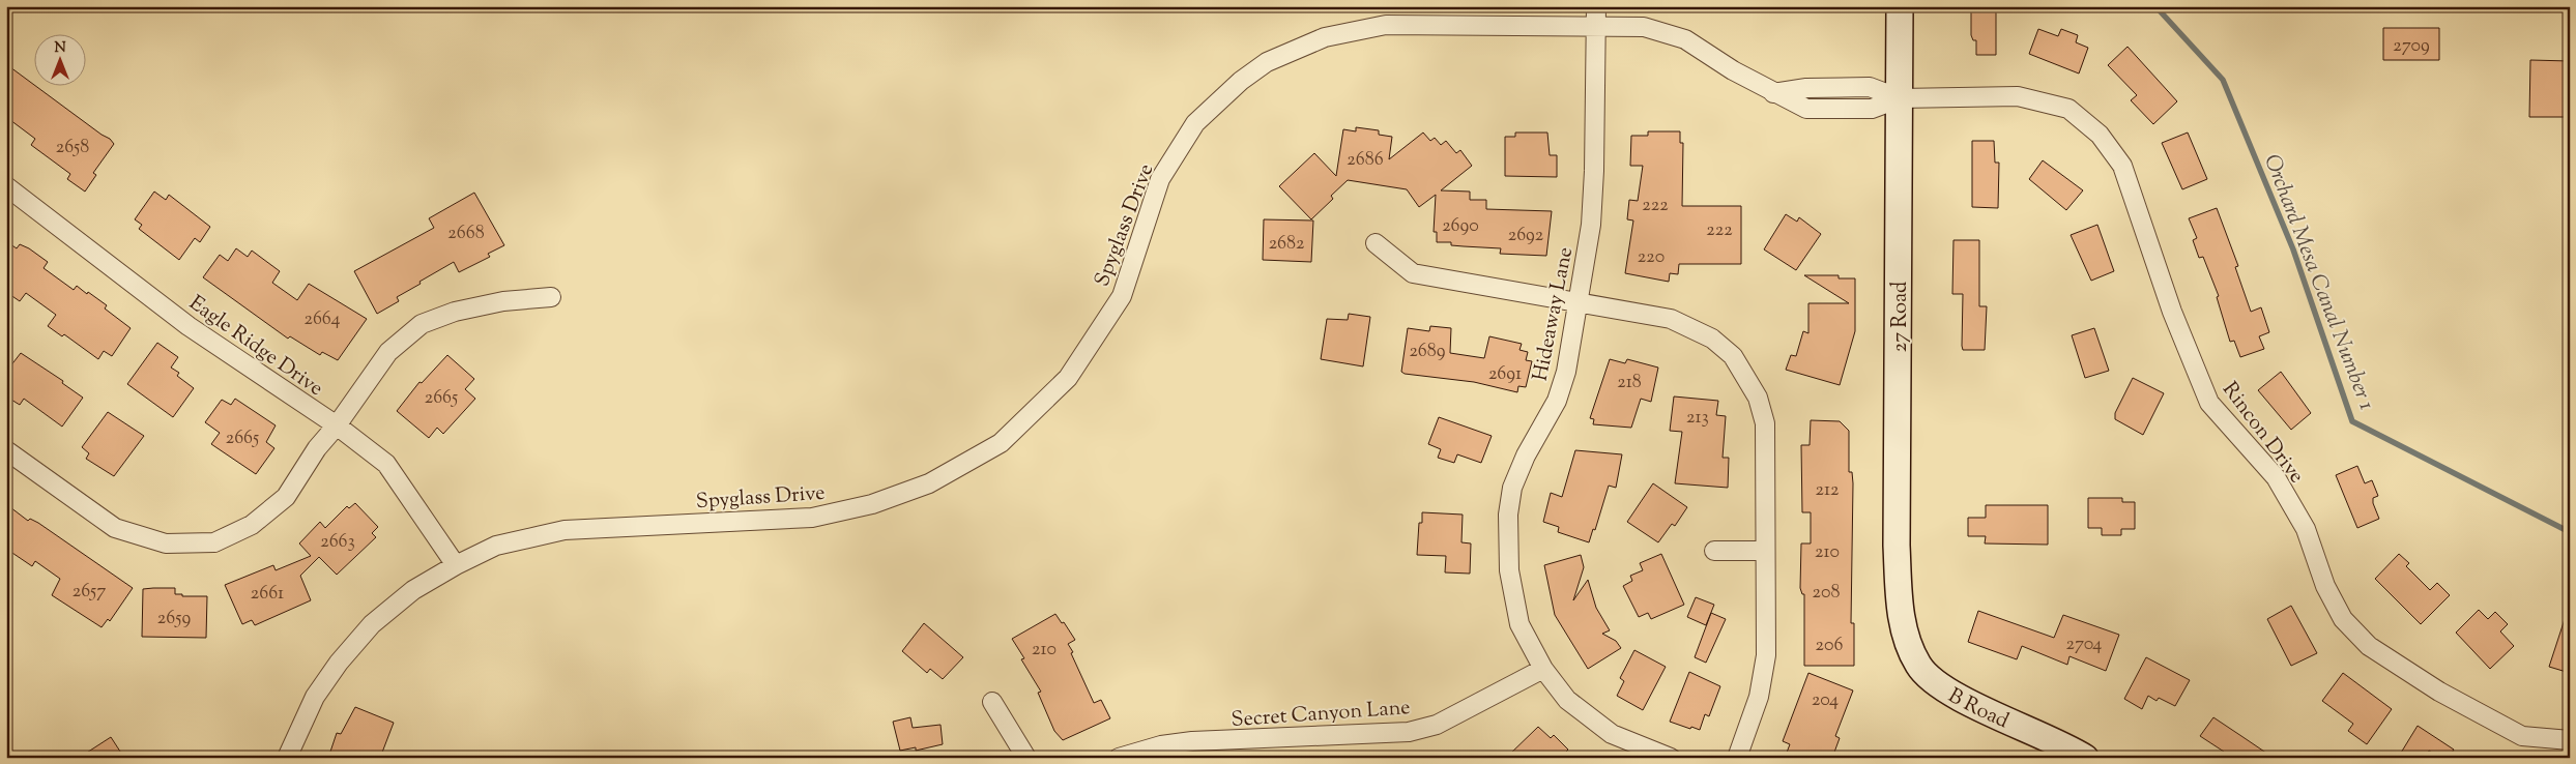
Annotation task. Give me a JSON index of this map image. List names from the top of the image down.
{
  "streets": {
    "street": [
      "Spyglass Drive",
      "Hideaway Lane",
      "27 Road",
      "Eagle Ridge Drive",
      "Rincon Drive",
      "B Road",
      "Secret Canyon Lane"
    ]
  },
  "crossings": [
    ["Spyglass Drive", "Hideaway Lane"],
    ["Spyglass Drive", "27 Road"],
    ["Spyglass Drive", "Eagle Ridge Drive"],
    ["Spyglass Drive", "Rincon Drive"],
    ["Hideaway Lane", "Secret Canyon Lane"],
    ["27 Road", "Rincon Drive"],
    ["27 Road", "B Road"]
  ],
  "water": ["Orchard Mesa Canal Number 1"],
  "house_numbers": [
    "2709",
    "2658",
    "2686",
    "222",
    "2690",
    "222",
    "2668",
    "2692",
    "2682",
    "220",
    "2664",
    "2689",
    "2691",
    "218",
    "2665",
    "213",
    "2665",
    "212",
    "2663",
    "210",
    "2657",
    "208",
    "2661",
    "2659",
    "2704",
    "206",
    "210",
    "204"
  ],
  "north": "top"
}
